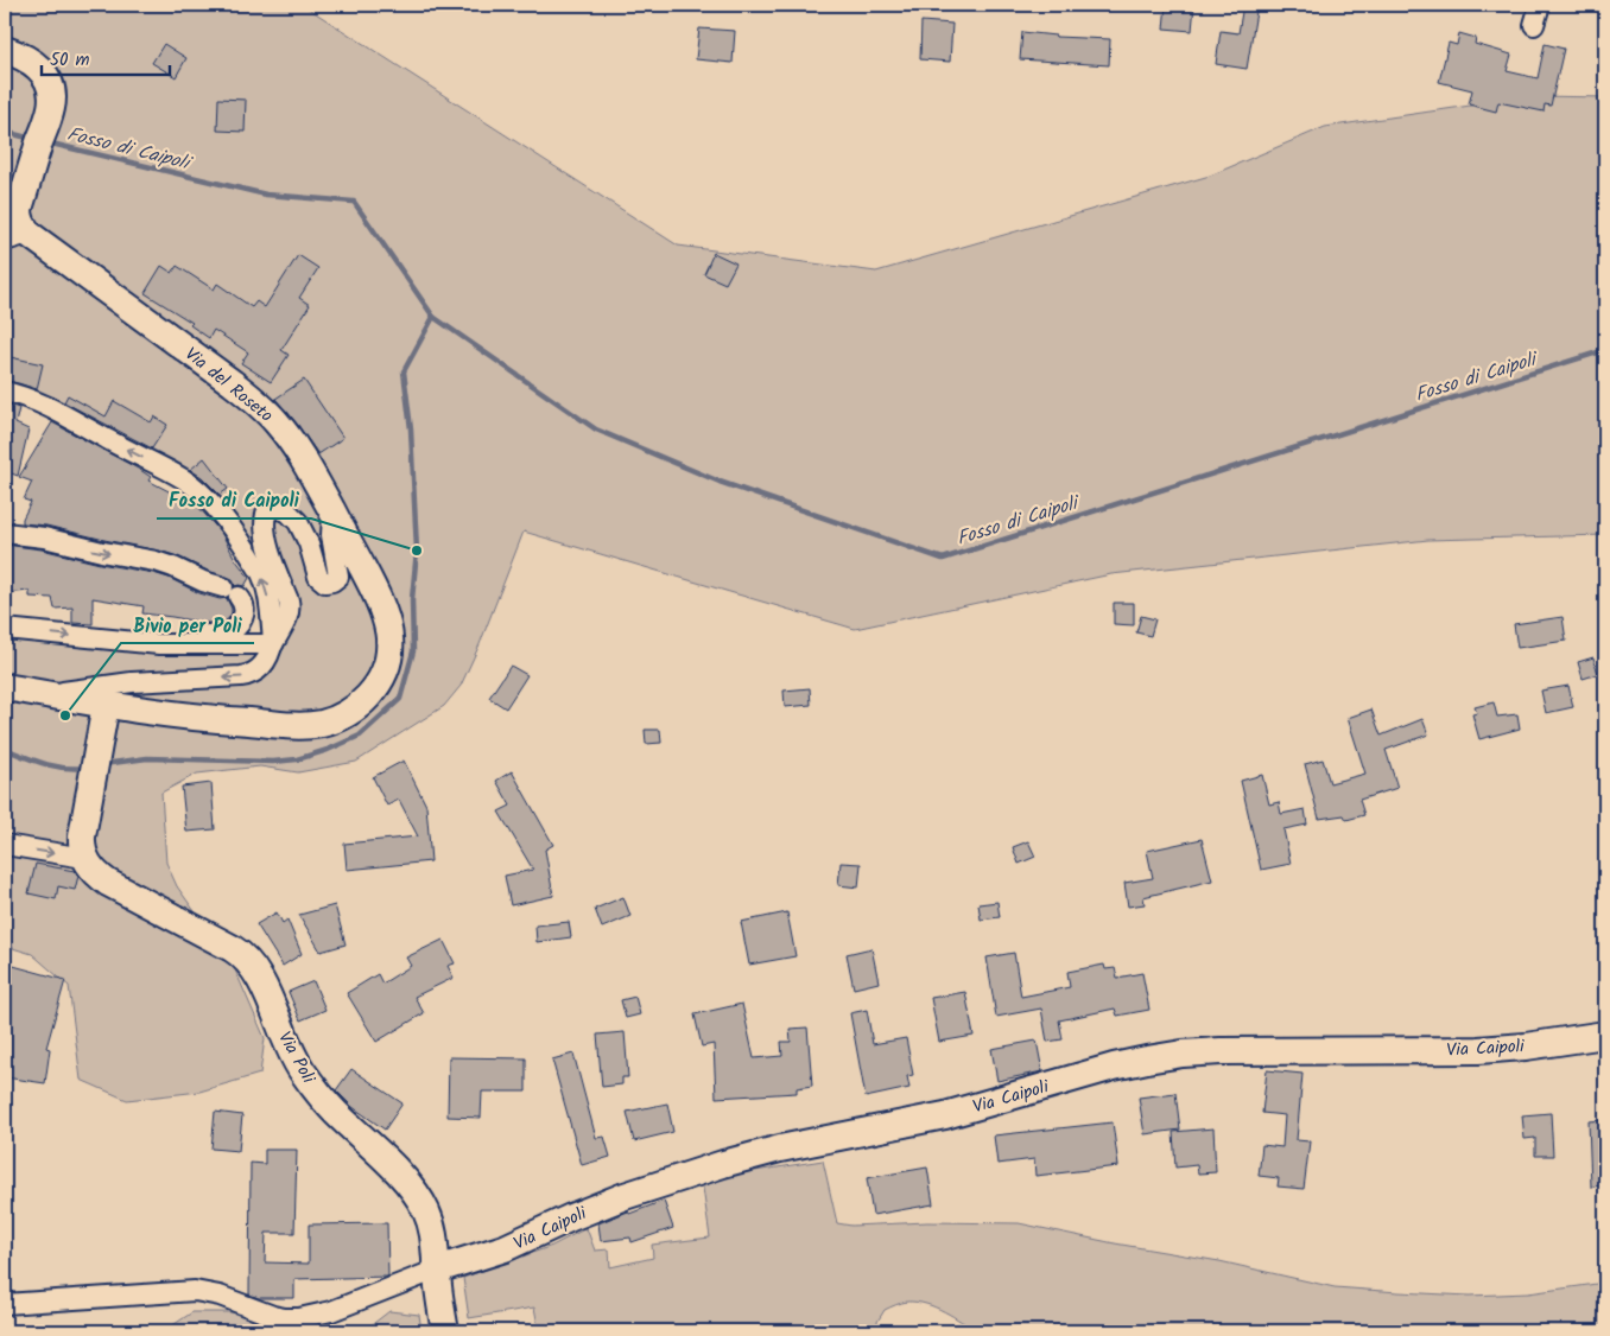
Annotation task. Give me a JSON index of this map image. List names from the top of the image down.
{
  "streets": {
    "street": ["Via del Roseto", "Via Caipoli", "Via Poli"]
  },
  "crossings": [
    ["Via Caipoli", "Via Poli"]
  ],
  "water": ["Fosso di Caipoli"],
  "places": ["Fosso di Caipoli", "Bivio per Poli"],
  "scale_bar": "50 m"
}
